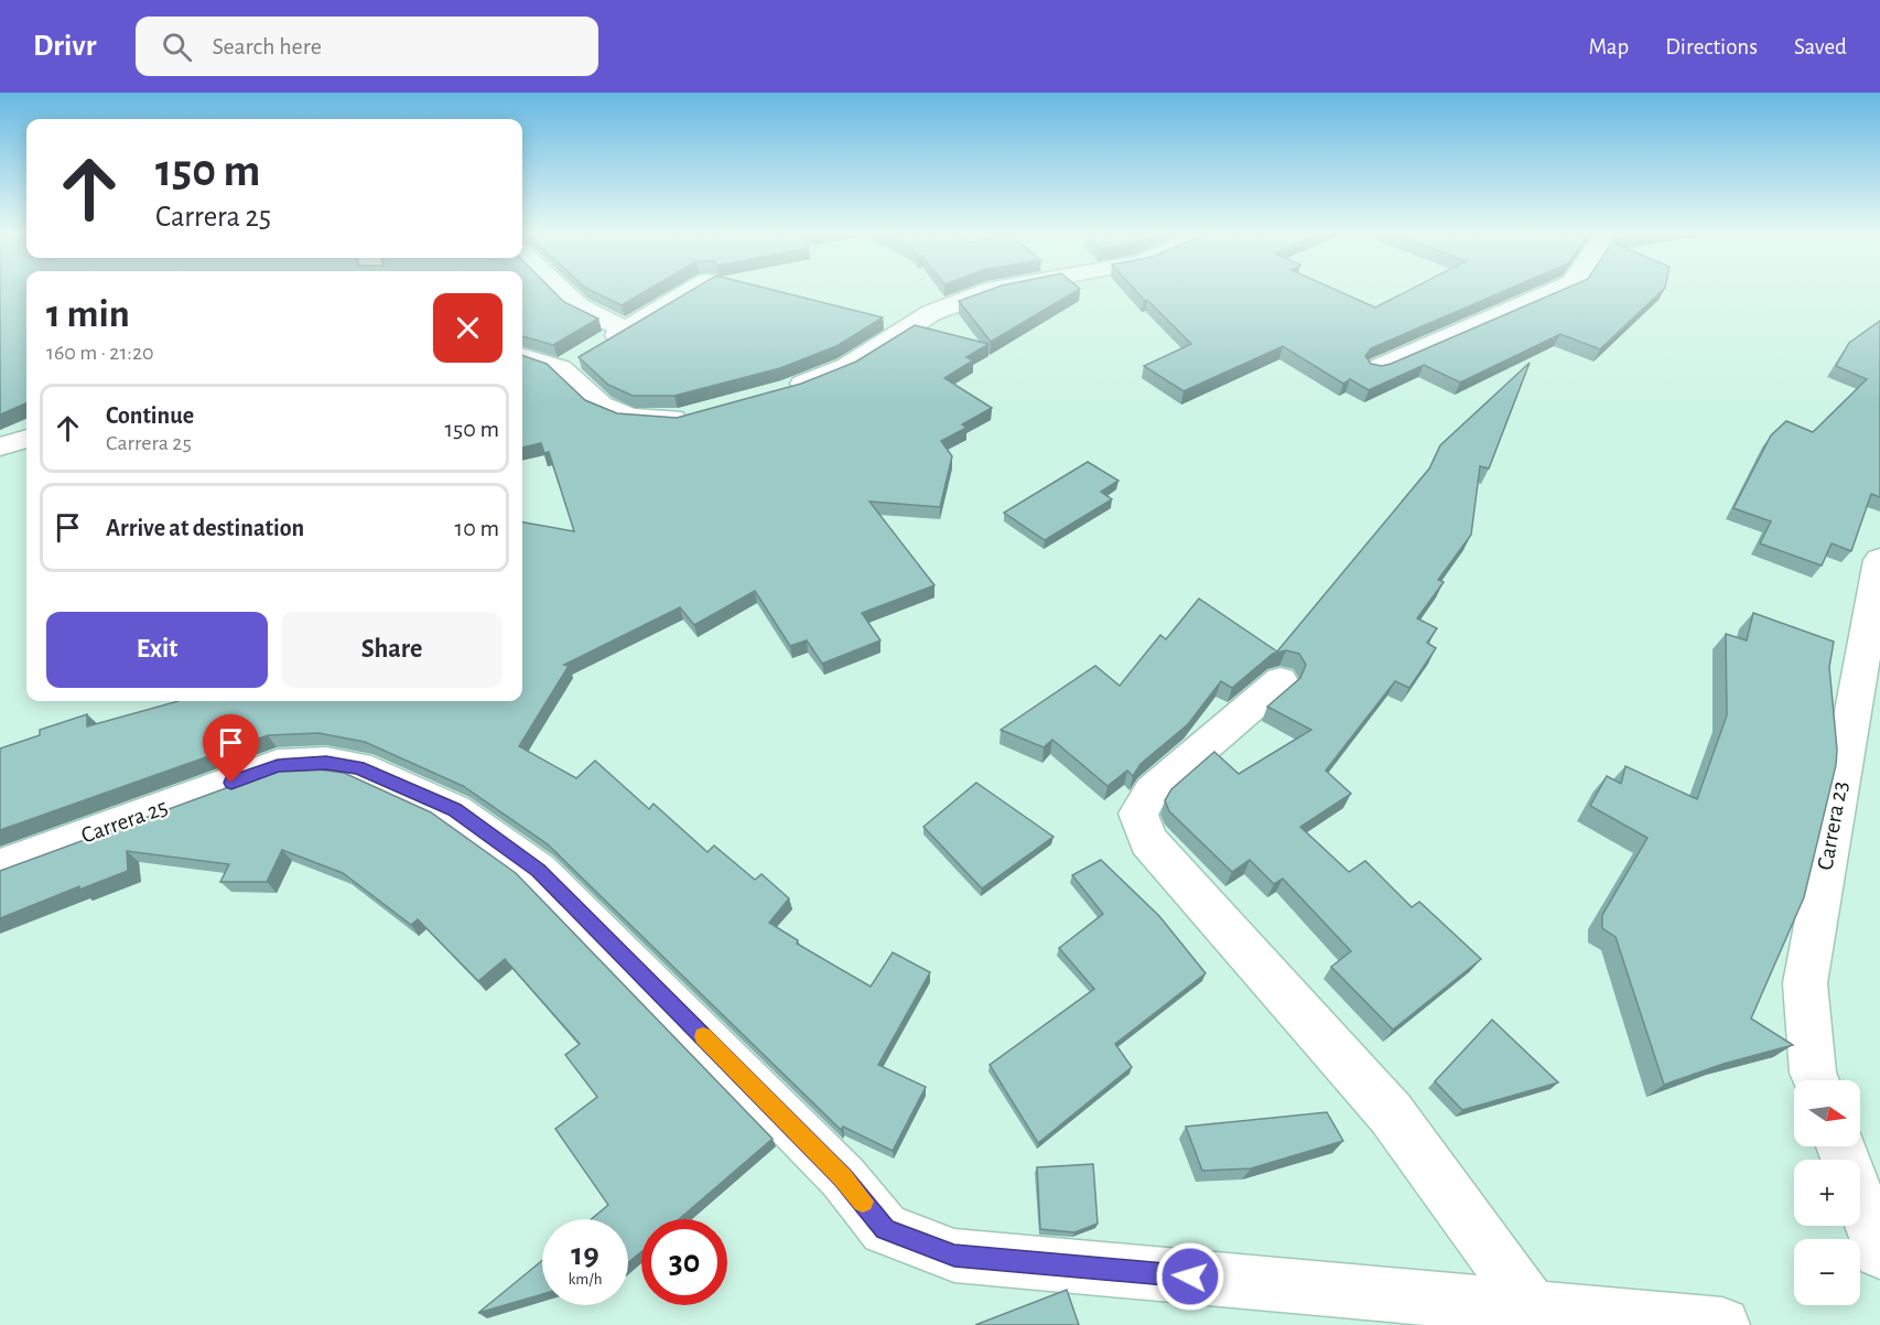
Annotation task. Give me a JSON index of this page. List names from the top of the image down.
{
  "streets": {
    "street": ["Carrera 25", "Carrera 23"]
  },
  "north": "right",
  "page": {
    "header": "Drivr",
    "search": "Search here",
    "nav": ["Map", "Directions", "Saved"],
    "turn": ["150 m", "Carrera 25"],
    "heading": ["1 min", "160 m · 21:20"],
    "list": [
      {
        "name": "Continue",
        "note": "Carrera 25",
        "value": "150 m"
      },
      {
        "name": "Arrive at destination",
        "value": "10 m"
      }
    ],
    "buttons": ["Exit", "Share"],
    "map_buttons": ["+", "−"],
    "speed": "19 km/h",
    "limit": "30"
  }
}
